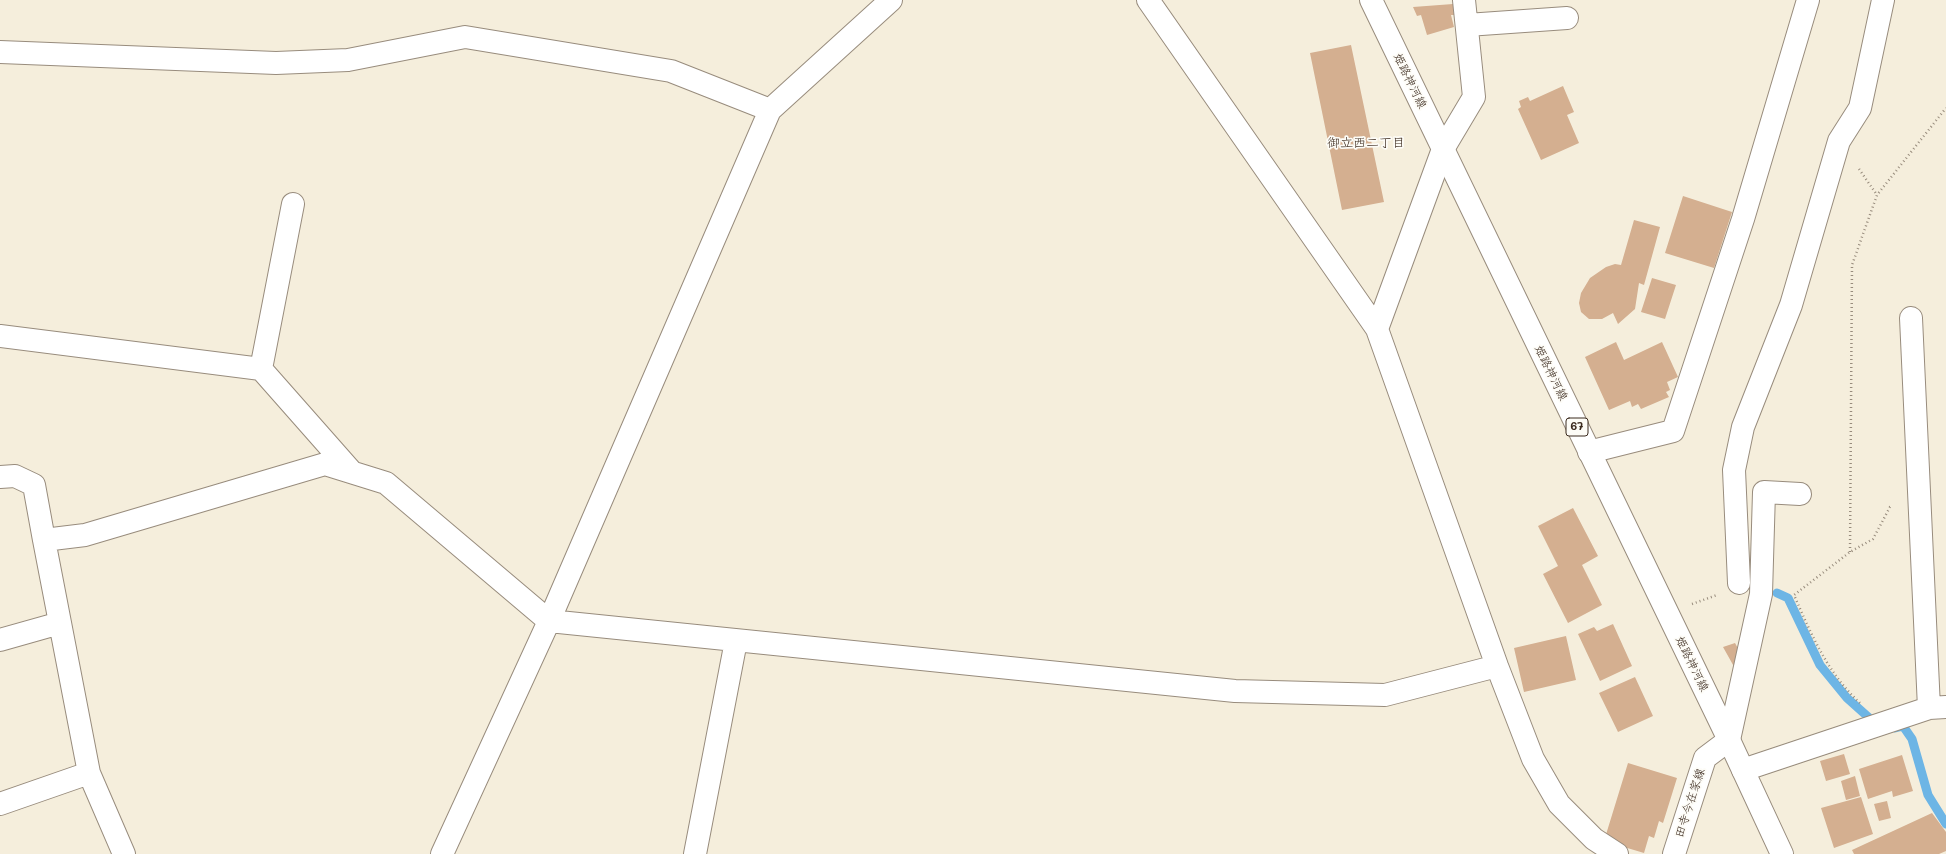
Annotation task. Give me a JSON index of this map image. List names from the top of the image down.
{
  "streets": {
    "street": ["姫路神河線", "67", "田寺今在家線"]
  },
  "crossings": [
    ["姫路神河線", "田寺今在家線"]
  ],
  "districts": ["御立西二丁目"]
}
